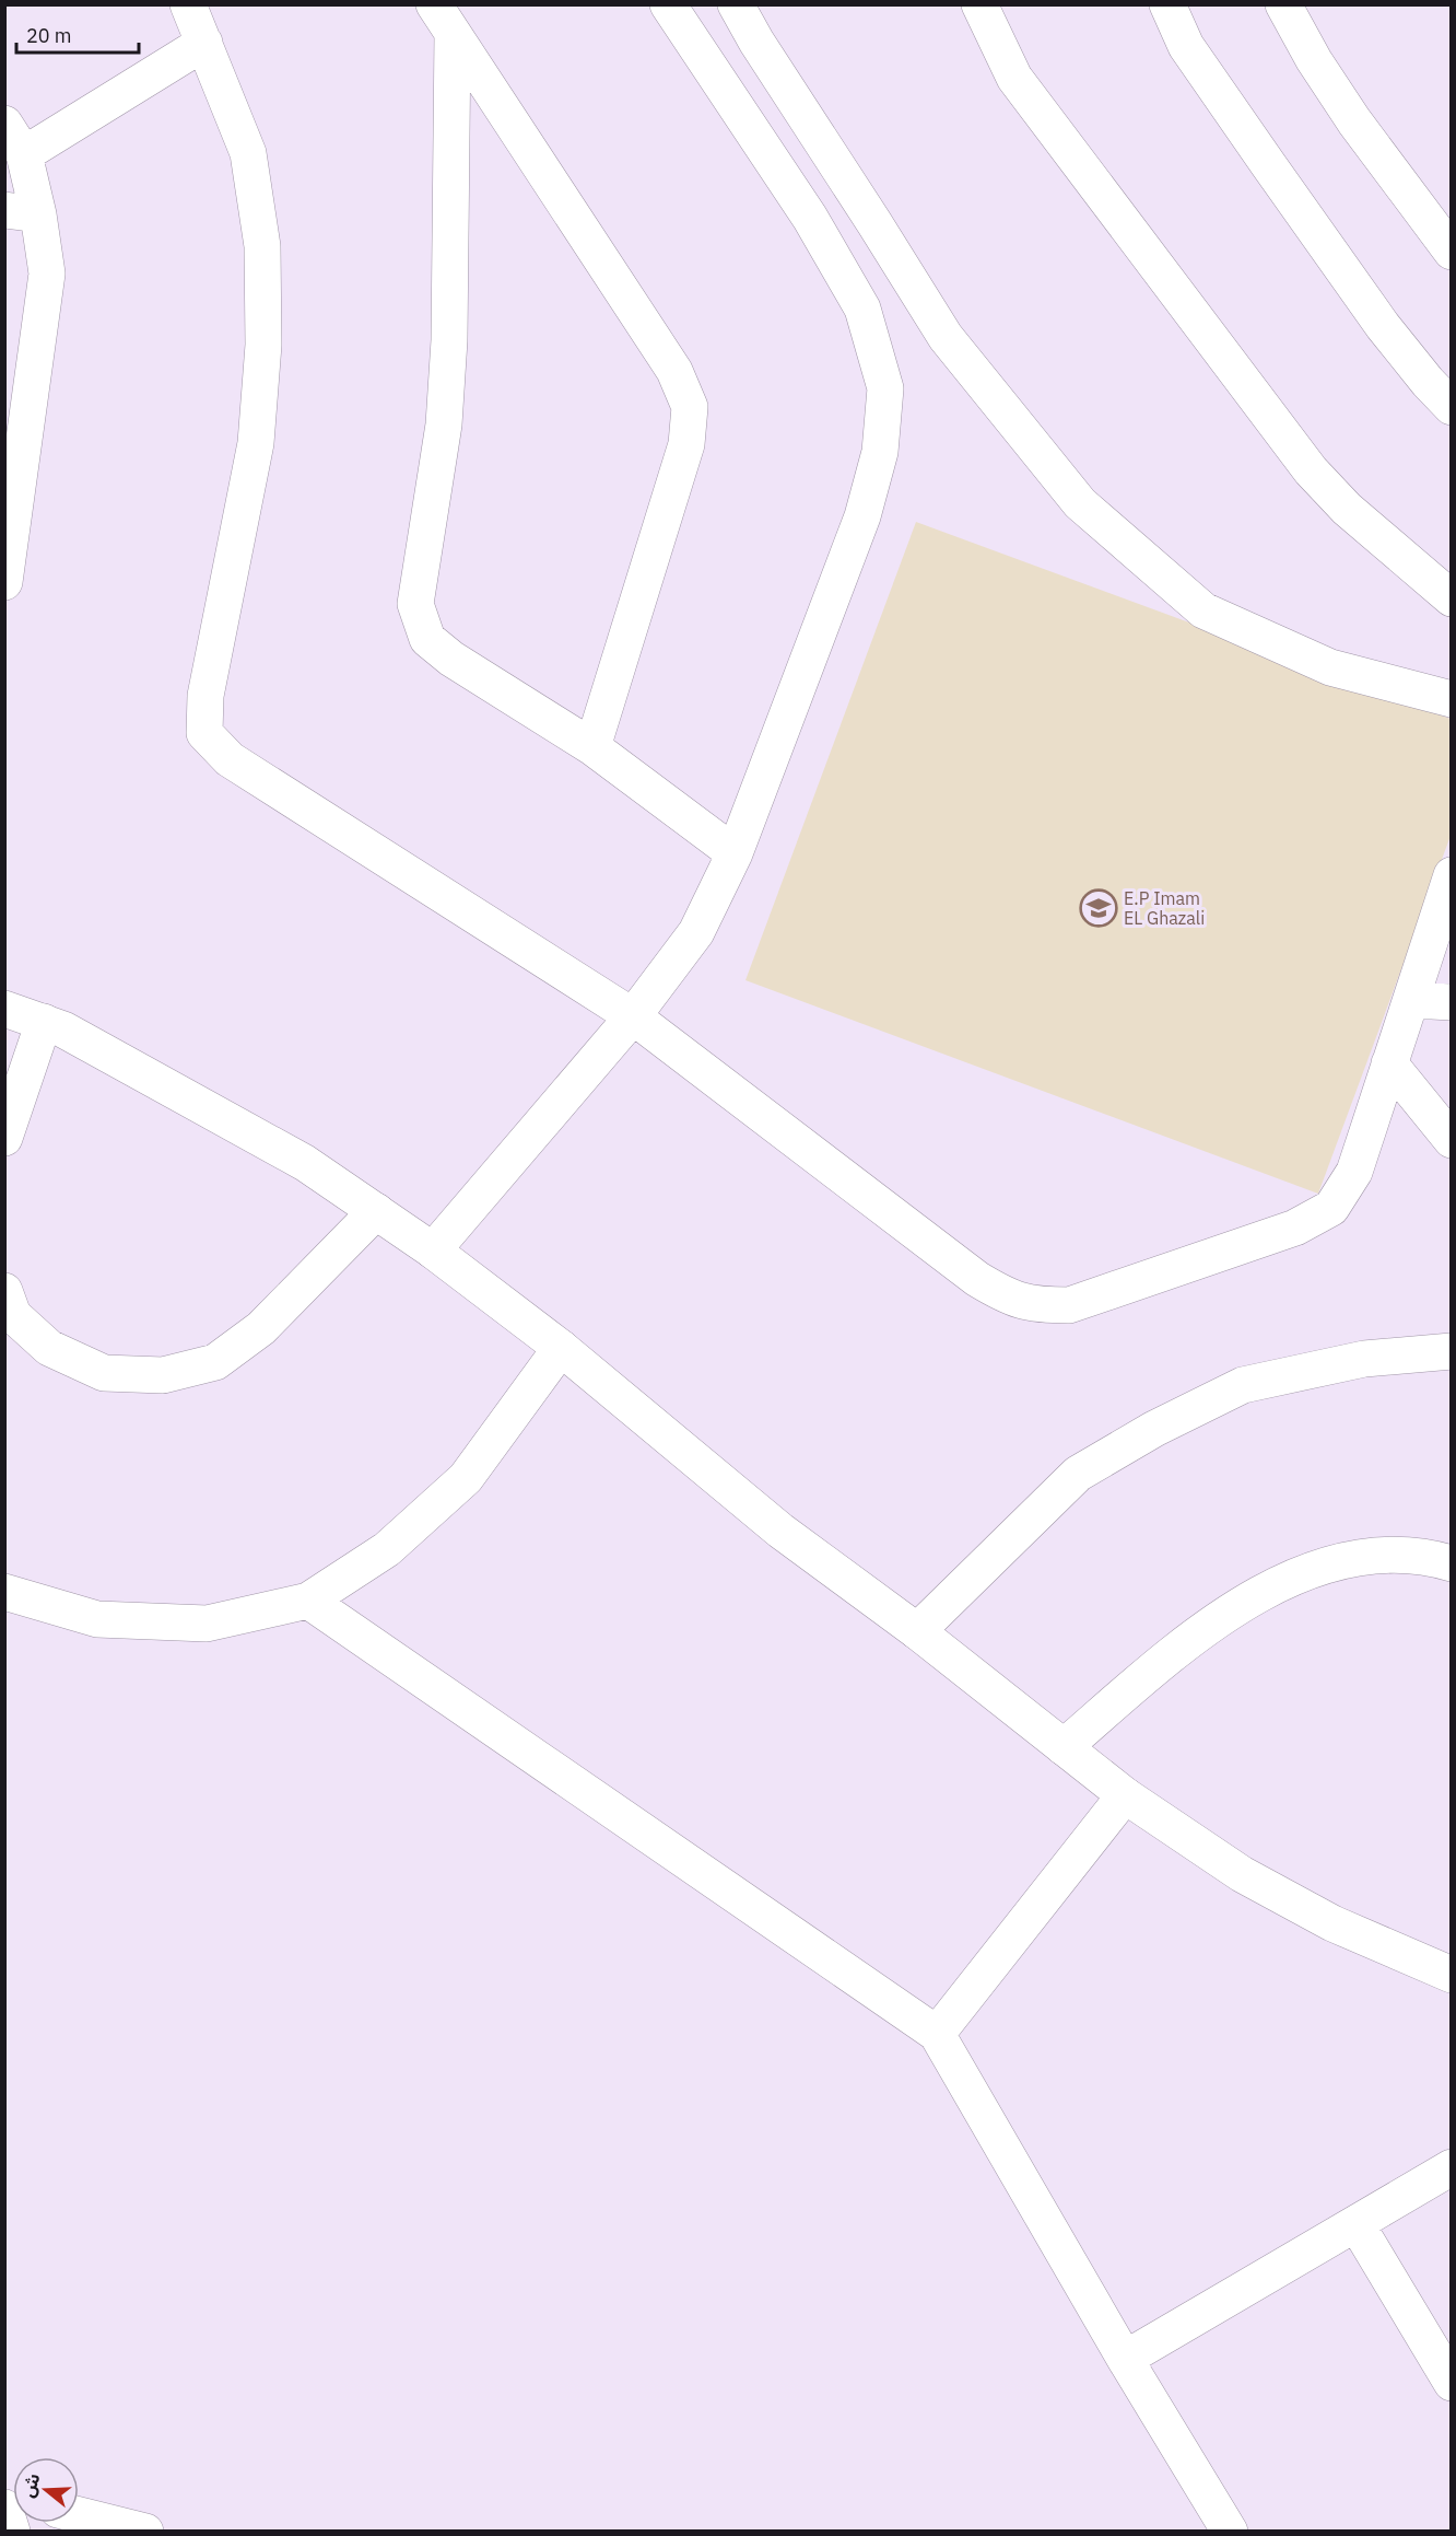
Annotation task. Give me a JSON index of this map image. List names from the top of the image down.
{
  "places": {
    "school or university": ["E.P Imam EL Ghazali"]
  },
  "scale_bar": "20 m",
  "north": "left"
}
